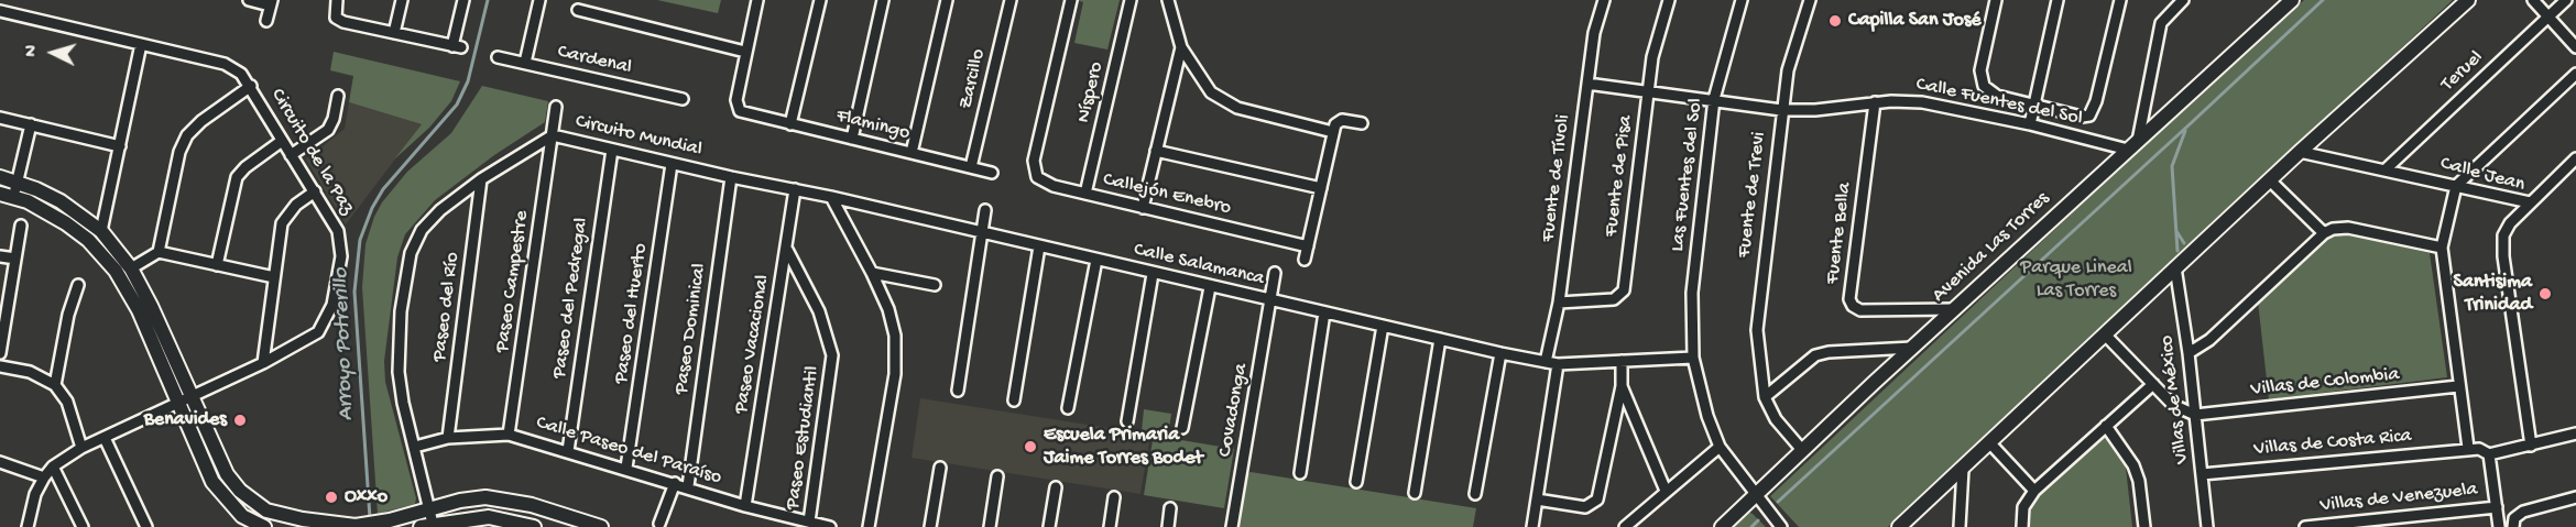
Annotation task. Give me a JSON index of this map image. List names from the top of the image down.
{
  "streets": {
    "street": [
      "Cardenal",
      "Teruel",
      "Zarcillo",
      "Níspero",
      "Calle Fuentes del Sol",
      "Flamingo",
      "Circuito Mundial",
      "Circuito de la Paz",
      "Las Fuentes del Sol",
      "Calle Jean",
      "Fuente de Pisa",
      "Fuente de Tívoli",
      "Callejón Enebro",
      "Fuente de Trevi",
      "Fuente Bella",
      "Avenida Las Torres",
      "Calle Salamanca",
      "Paseo Campestre",
      "Paseo del Pedregal",
      "Paseo del Río",
      "Paseo del Huerto",
      "Paseo Dominical",
      "Paseo Vacacional",
      "Villas de Colombia",
      "Villas de México",
      "Covadonga",
      "Paseo Estudiantil",
      "Villas de Costa Rica",
      "Calle Paseo del Paraíso",
      "Villas de Venezuela"
    ]
  },
  "crossings": [
    ["Teruel", "Calle Jean"],
    ["Zarcillo", "Flamingo"],
    ["Níspero", "Callejón Enebro"],
    ["Calle Fuentes del Sol", "Las Fuentes del Sol"],
    ["Calle Fuentes del Sol", "Fuente de Pisa"],
    ["Calle Fuentes del Sol", "Fuente de Tívoli"],
    ["Calle Fuentes del Sol", "Fuente de Trevi"],
    ["Calle Fuentes del Sol", "Fuente Bella"],
    ["Calle Fuentes del Sol", "Avenida Las Torres"],
    ["Circuito Mundial", "Calle Salamanca"],
    ["Circuito Mundial", "Paseo Campestre"],
    ["Circuito Mundial", "Paseo del Pedregal"],
    ["Circuito Mundial", "Paseo del Río"],
    ["Circuito Mundial", "Paseo del Huerto"],
    ["Circuito Mundial", "Paseo Dominical"],
    ["Circuito Mundial", "Paseo Vacacional"],
    ["Circuito Mundial", "Calle Paseo del Paraíso"],
    ["Las Fuentes del Sol", "Avenida Las Torres"],
    ["Las Fuentes del Sol", "Calle Salamanca"],
    ["Fuente de Pisa", "Fuente de Tívoli"],
    ["Fuente de Tívoli", "Calle Salamanca"],
    ["Fuente de Trevi", "Avenida Las Torres"],
    ["Fuente Bella", "Avenida Las Torres"],
    ["Calle Salamanca", "Covadonga"],
    ["Paseo Campestre", "Calle Paseo del Paraíso"],
    ["Paseo del Pedregal", "Calle Paseo del Paraíso"],
    ["Paseo del Río", "Calle Paseo del Paraíso"],
    ["Paseo del Huerto", "Calle Paseo del Paraíso"],
    ["Paseo Dominical", "Calle Paseo del Paraíso"],
    ["Paseo Vacacional", "Paseo Estudiantil"],
    ["Paseo Vacacional", "Calle Paseo del Paraíso"],
    ["Villas de Colombia", "Villas de México"],
    ["Villas de México", "Villas de Costa Rica"],
    ["Paseo Estudiantil", "Calle Paseo del Paraíso"]
  ],
  "water": ["Arroyo Potrerillo"],
  "parks": ["Parque Lineal Las Torres"],
  "places": [
    "Capilla San José",
    "Santisima Trinidad",
    "Benavides",
    "Escuela Primaria Jaime Torres Bodet",
    "Oxxo"
  ],
  "north": "left"
}
